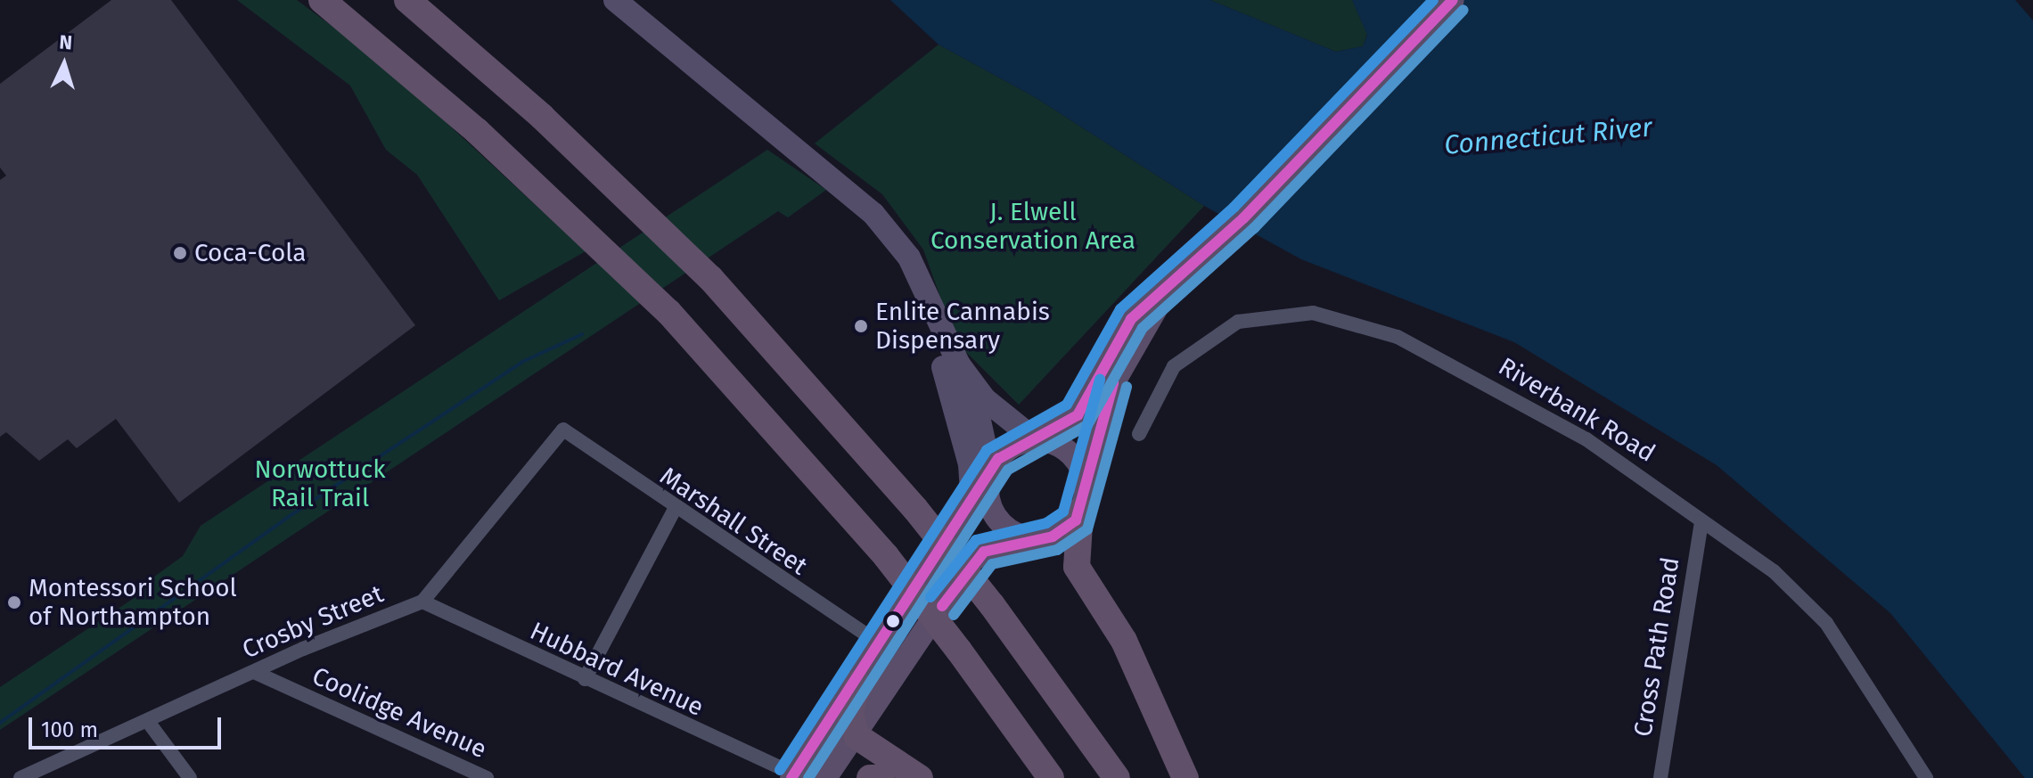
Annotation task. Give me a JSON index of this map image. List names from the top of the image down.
{
  "streets": {
    "street": [
      "Riverbank Road",
      "Marshall Street",
      "Crosby Street",
      "Cross Path Road",
      "Hubbard Avenue",
      "Coolidge Avenue"
    ]
  },
  "crossings": [
    ["Riverbank Road", "Cross Path Road"],
    ["Marshall Street", "Crosby Street"],
    ["Crosby Street", "Hubbard Avenue"],
    ["Crosby Street", "Coolidge Avenue"]
  ],
  "water": ["Connecticut River"],
  "parks": ["J. Elwell Conservation Area", "Norwottuck Rail Trail"],
  "places": ["Coca-Cola", "Enlite Cannabis Dispensary", "Montessori School of Northampton"],
  "scale_bar": "100 m",
  "north": "top"
}
